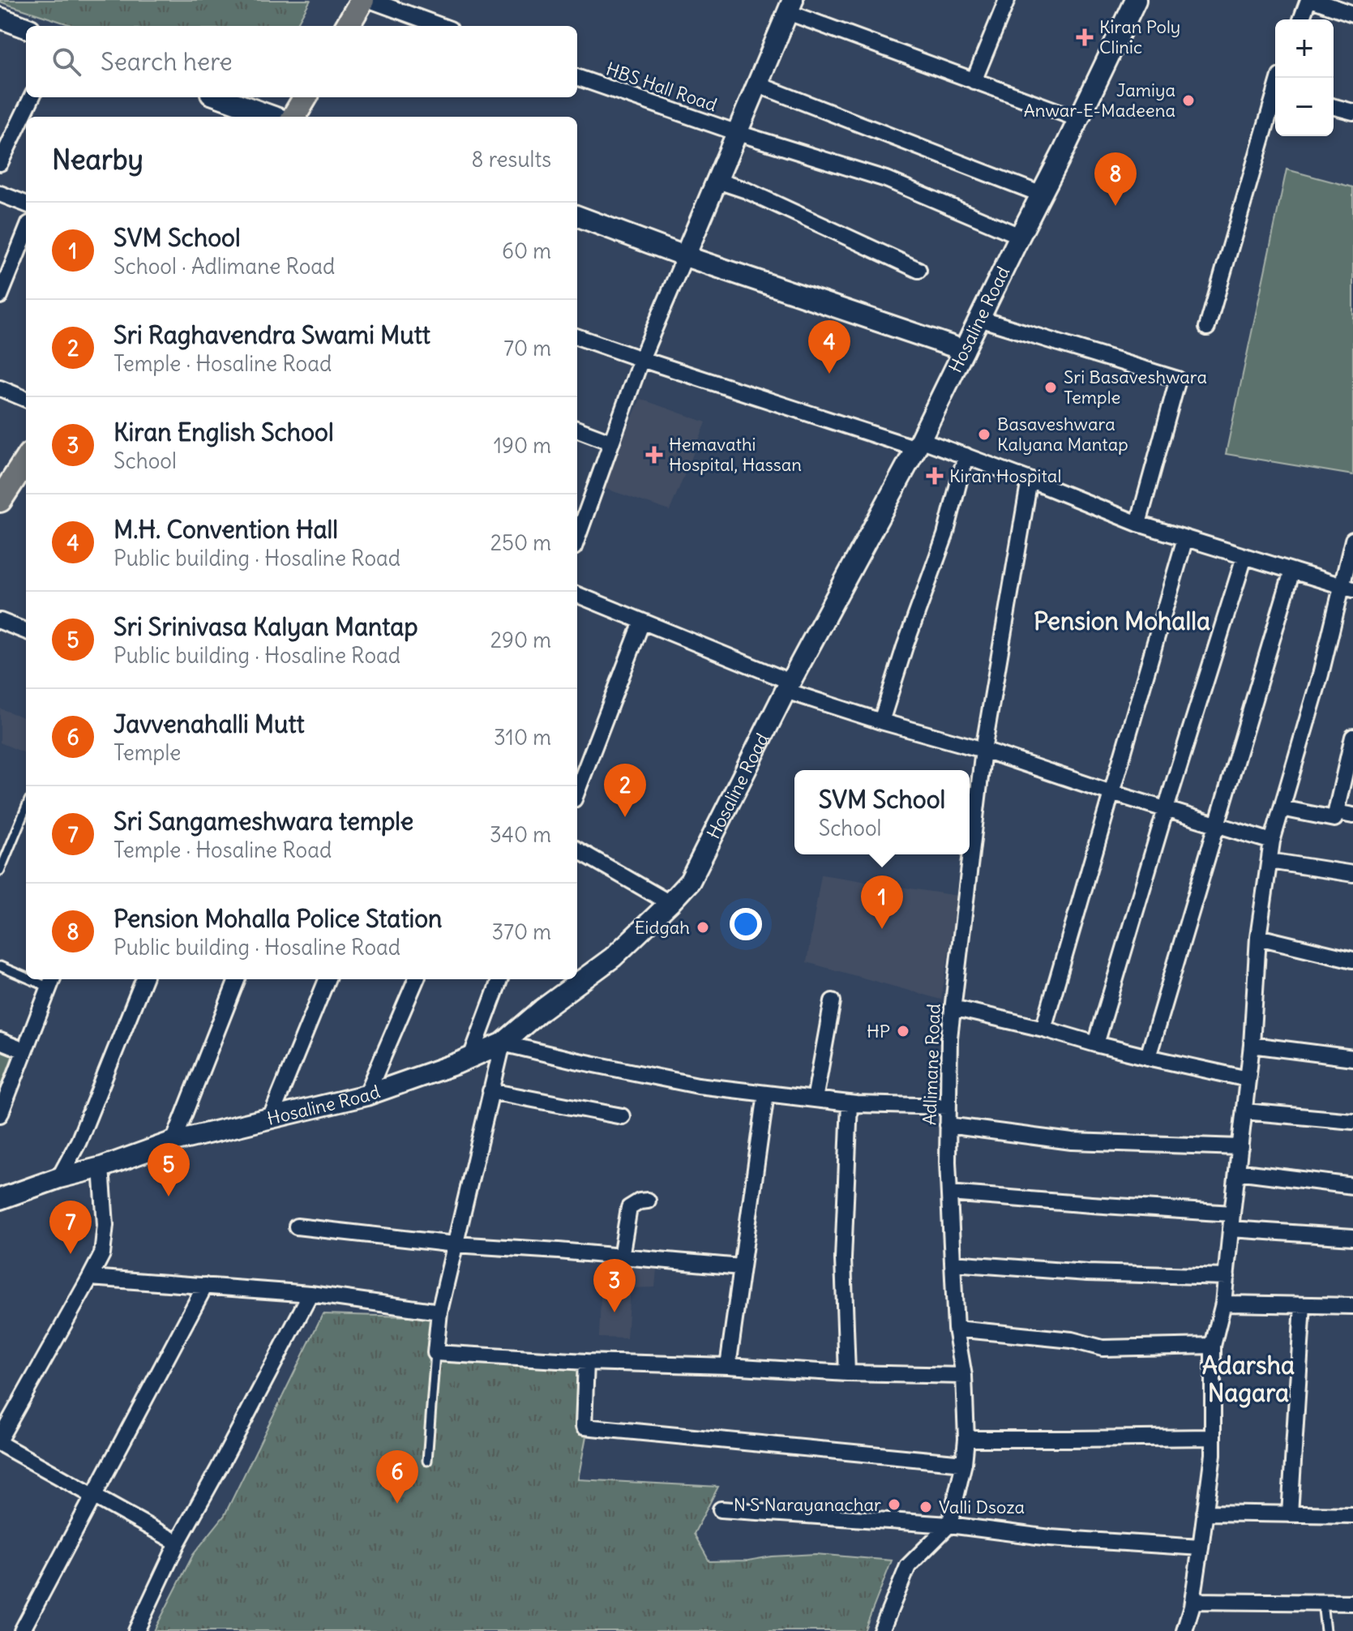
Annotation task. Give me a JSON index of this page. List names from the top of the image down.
{
  "streets": {
    "street": ["HBS Hall Road", "Hosaline Road", "Adlimane Road"]
  },
  "crossings": [
    ["HBS Hall Road", "Hosaline Road"]
  ],
  "districts": ["Pension Mohalla", "Adarsha Nagara"],
  "places": {
    "health": ["Kiran Poly Clinic", "Hemavathi Hospital, Hassan", "Kiran Hospital"],
    "other": [
      "Jamiya Anwar-E-Madeena",
      "Sri Basaveshwara Temple",
      "Basaveshwara Kalyana Mantap",
      "Eidgah",
      "HP",
      "N S Narayanachar",
      "Valli Dsoza"
    ]
  },
  "page": {
    "map_buttons": ["+", "−"],
    "search": "Search here",
    "heading": ["Nearby", "8 results"],
    "pins": [
      "8",
      "4",
      "2",
      "1",
      "5",
      "7",
      "3",
      "6"
    ],
    "list": [
      {
        "mark": "1",
        "name": "SVM School",
        "note": "School · Adlimane Road",
        "value": "60 m"
      },
      {
        "mark": "2",
        "name": "Sri Raghavendra Swami Mutt",
        "note": "Temple · Hosaline Road",
        "value": "70 m"
      },
      {
        "mark": "3",
        "name": "Kiran English School",
        "note": "School",
        "value": "190 m"
      },
      {
        "mark": "4",
        "name": "M.H. Convention Hall",
        "note": "Public building · Hosaline Road",
        "value": "250 m"
      },
      {
        "mark": "5",
        "name": "Sri Srinivasa Kalyan Mantap",
        "note": "Public building · Hosaline Road",
        "value": "290 m"
      },
      {
        "mark": "6",
        "name": "Javvenahalli Mutt",
        "note": "Temple",
        "value": "310 m"
      },
      {
        "mark": "7",
        "name": "Sri Sangameshwara temple",
        "note": "Temple · Hosaline Road",
        "value": "340 m"
      },
      {
        "mark": "8",
        "name": "Pension Mohalla Police Station",
        "note": "Public building · Hosaline Road",
        "value": "370 m"
      }
    ],
    "popup": ["SVM School", "School"]
  }
}
